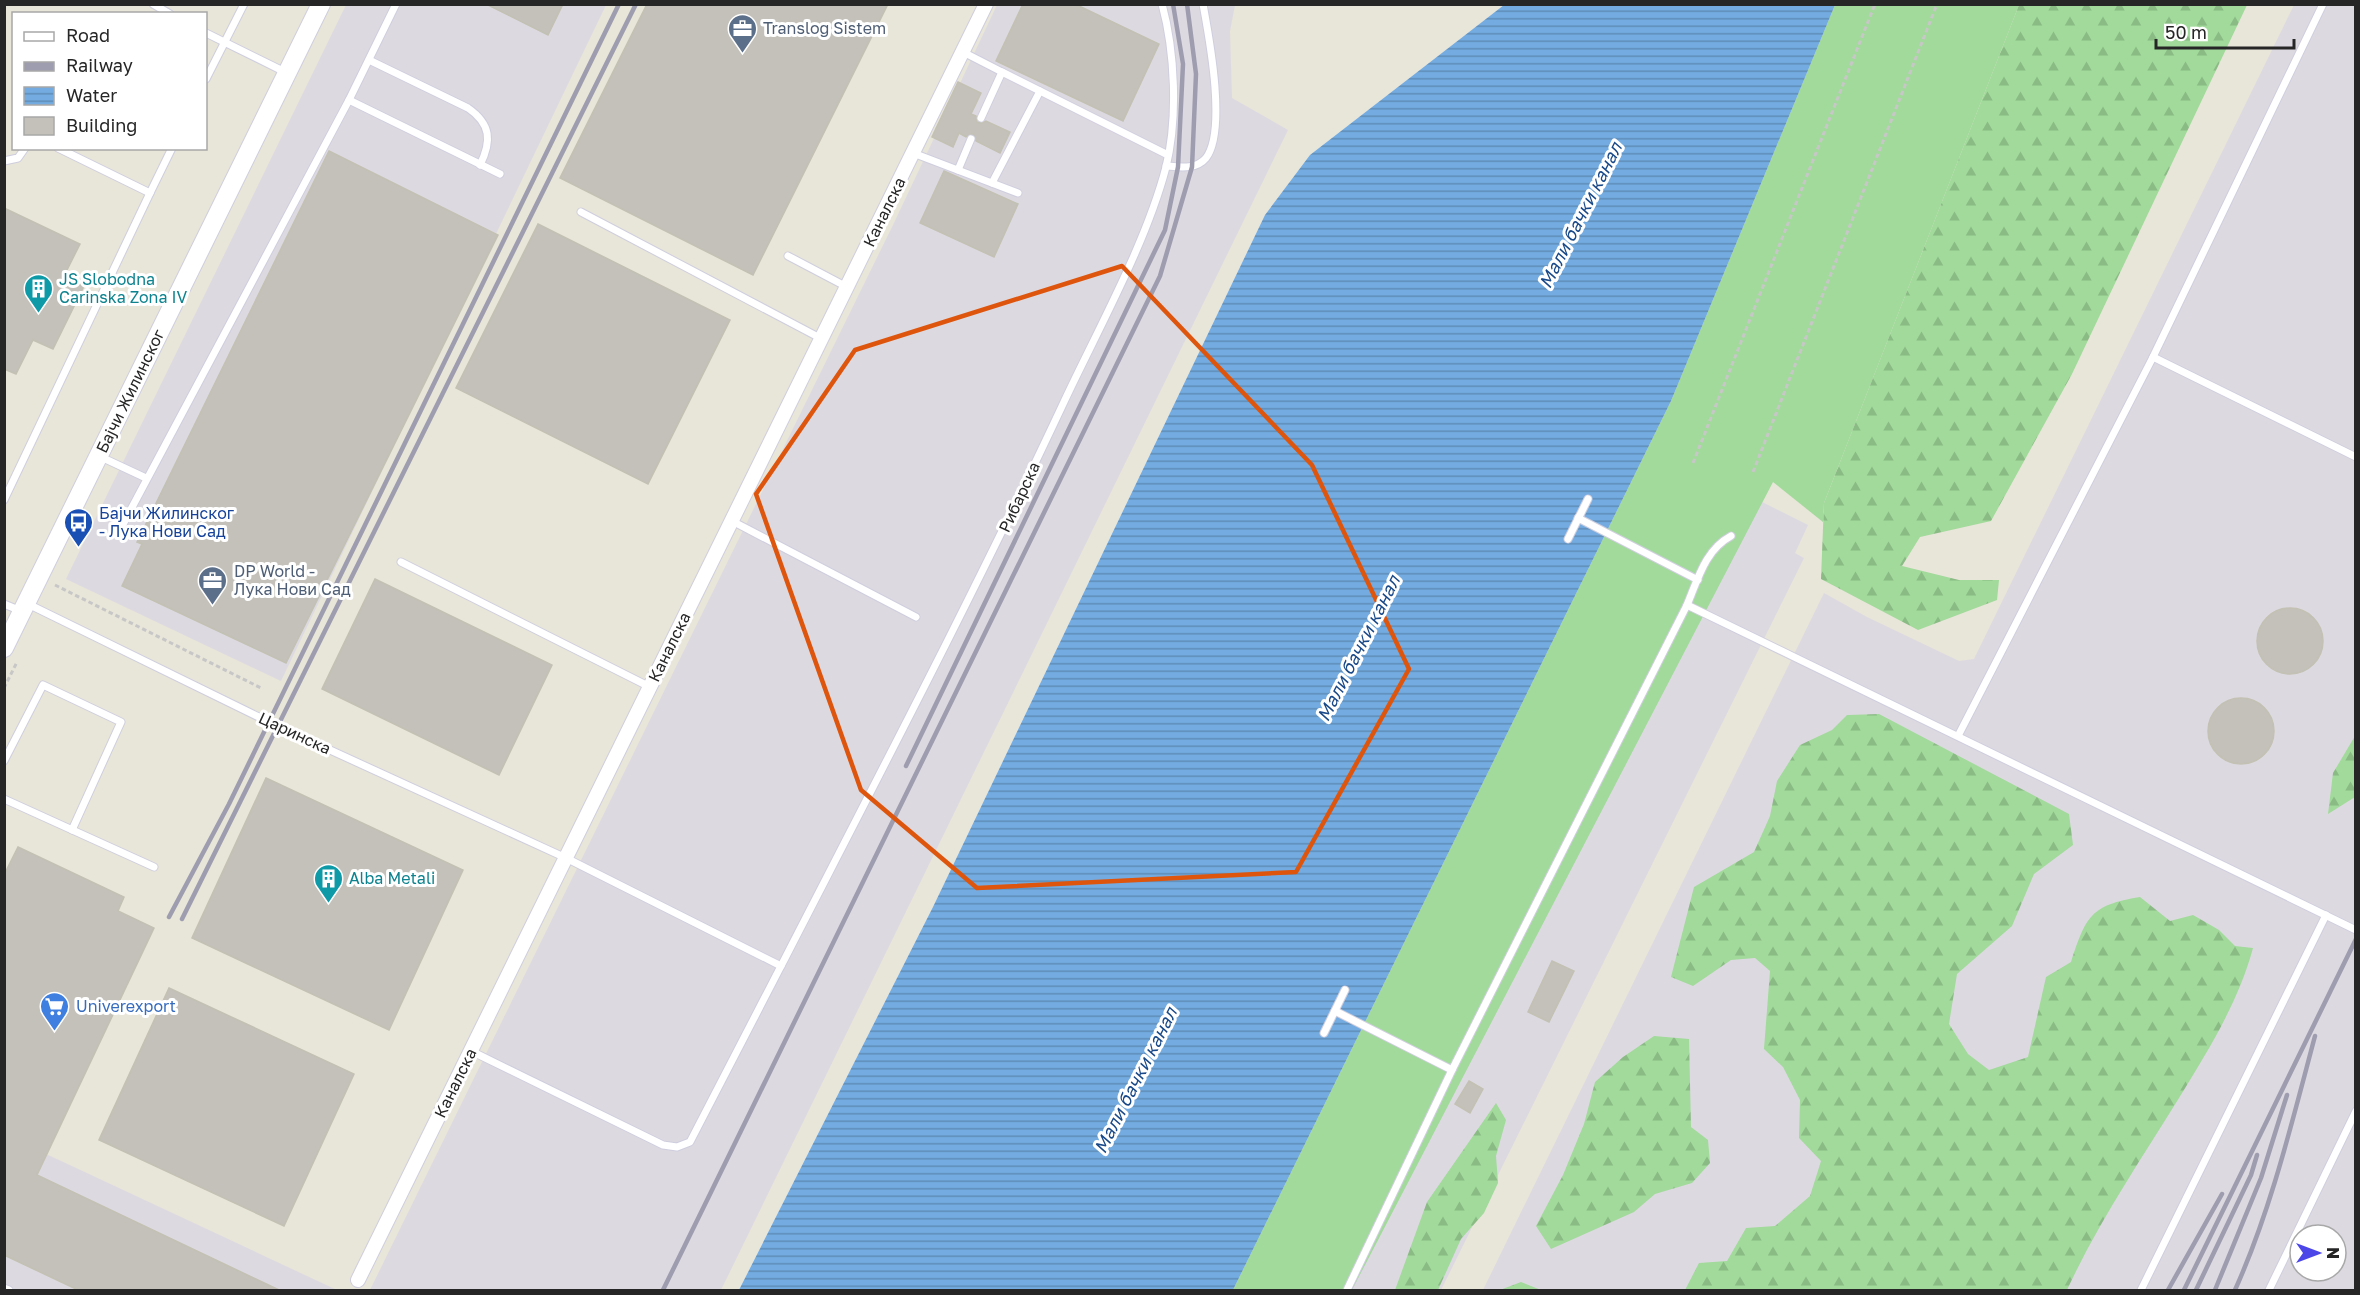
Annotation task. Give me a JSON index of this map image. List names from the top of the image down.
{
  "streets": {
    "street": ["Каналска", "Бајчи Жилинског"],
    "lane": ["Рибарска", "Царинска"]
  },
  "crossings": [
    ["Каналска", "Рибарска"],
    ["Каналска", "Царинска"],
    ["Бајчи Жилинског", "Царинска"],
    ["Рибарска", "Царинска"]
  ],
  "water": ["Мали бачки канал"],
  "places": {
    "office": ["Translog Sistem", "DP World - Лука Нови Сад"],
    "building": ["JS Slobodna Carinska Zona IV", "Alba Metali"],
    "bus stop": ["Бајчи Жилинског - Лука Нови Сад"],
    "supermarket": ["Univerexport"]
  },
  "legend": [
    "Road",
    "Railway",
    "Water",
    "Building"
  ],
  "scale_bar": "50 m",
  "north": "right"
}
